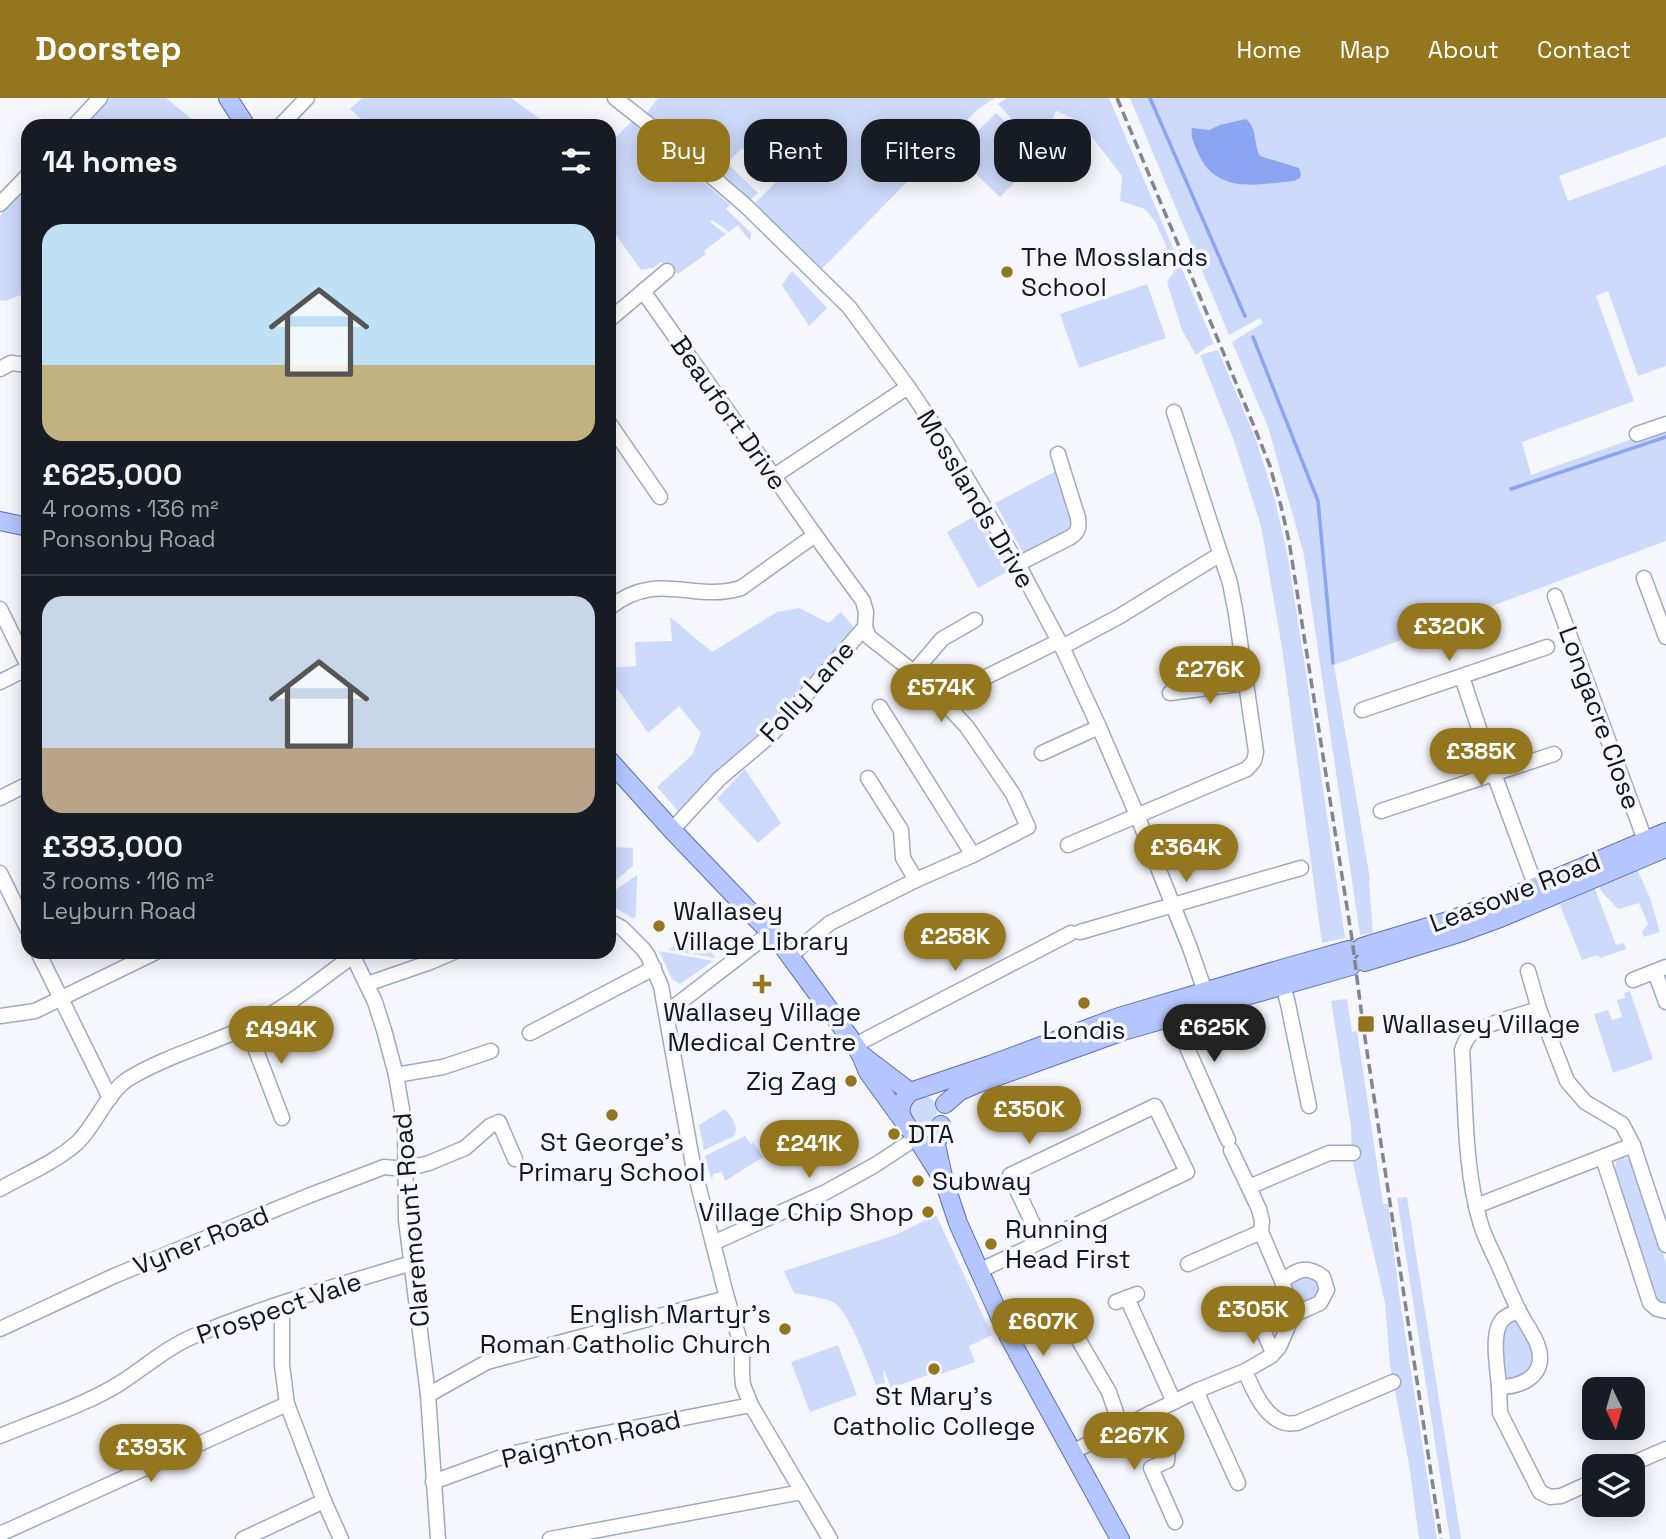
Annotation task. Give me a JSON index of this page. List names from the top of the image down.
{
  "streets": {
    "main road": ["Leasowe Road"],
    "street": [
      "Beaufort Drive",
      "Mosslands Drive",
      "Folly Lane",
      "Longacre Close",
      "Claremount Road",
      "Vyner Road",
      "Prospect Vale",
      "Paignton Road"
    ]
  },
  "crossings": [
    ["Beaufort Drive", "Folly Lane"],
    ["Mosslands Drive", "Leasowe Road"],
    ["Longacre Close", "Leasowe Road"],
    ["Claremount Road", "Vyner Road"],
    ["Claremount Road", "Prospect Vale"],
    ["Claremount Road", "Paignton Road"]
  ],
  "places": {
    "other": [
      "The Mosslands School",
      "Wallasey Village Library",
      "Londis",
      "Zig Zag",
      "St George's Primary School",
      "DTA",
      "Subway",
      "Village Chip Shop",
      "Running Head First",
      "English Martyr's Roman Catholic Church",
      "St Mary's Catholic College"
    ],
    "health": ["Wallasey Village Medical Centre"],
    "transit": ["Wallasey Village"]
  },
  "north": "bottom",
  "page": {
    "header": "Doorstep",
    "nav": [
      "Home",
      "Map",
      "About",
      "Contact"
    ],
    "chip": [
      "Buy",
      "Rent",
      "Filters",
      "New"
    ],
    "heading": "14 homes",
    "list": [
      {
        "name": "£625,000",
        "note": "4 rooms · 136 m² · Ponsonby Road"
      },
      {
        "name": "£393,000",
        "note": "3 rooms · 116 m² · Leyburn Road"
      }
    ],
    "price": [
      "£320K",
      "£276K",
      "£574K",
      "£385K",
      "£364K",
      "£258K",
      "£625K",
      "£494K",
      "£350K",
      "£241K",
      "£305K",
      "£607K",
      "£267K",
      "£393K"
    ]
  }
}
